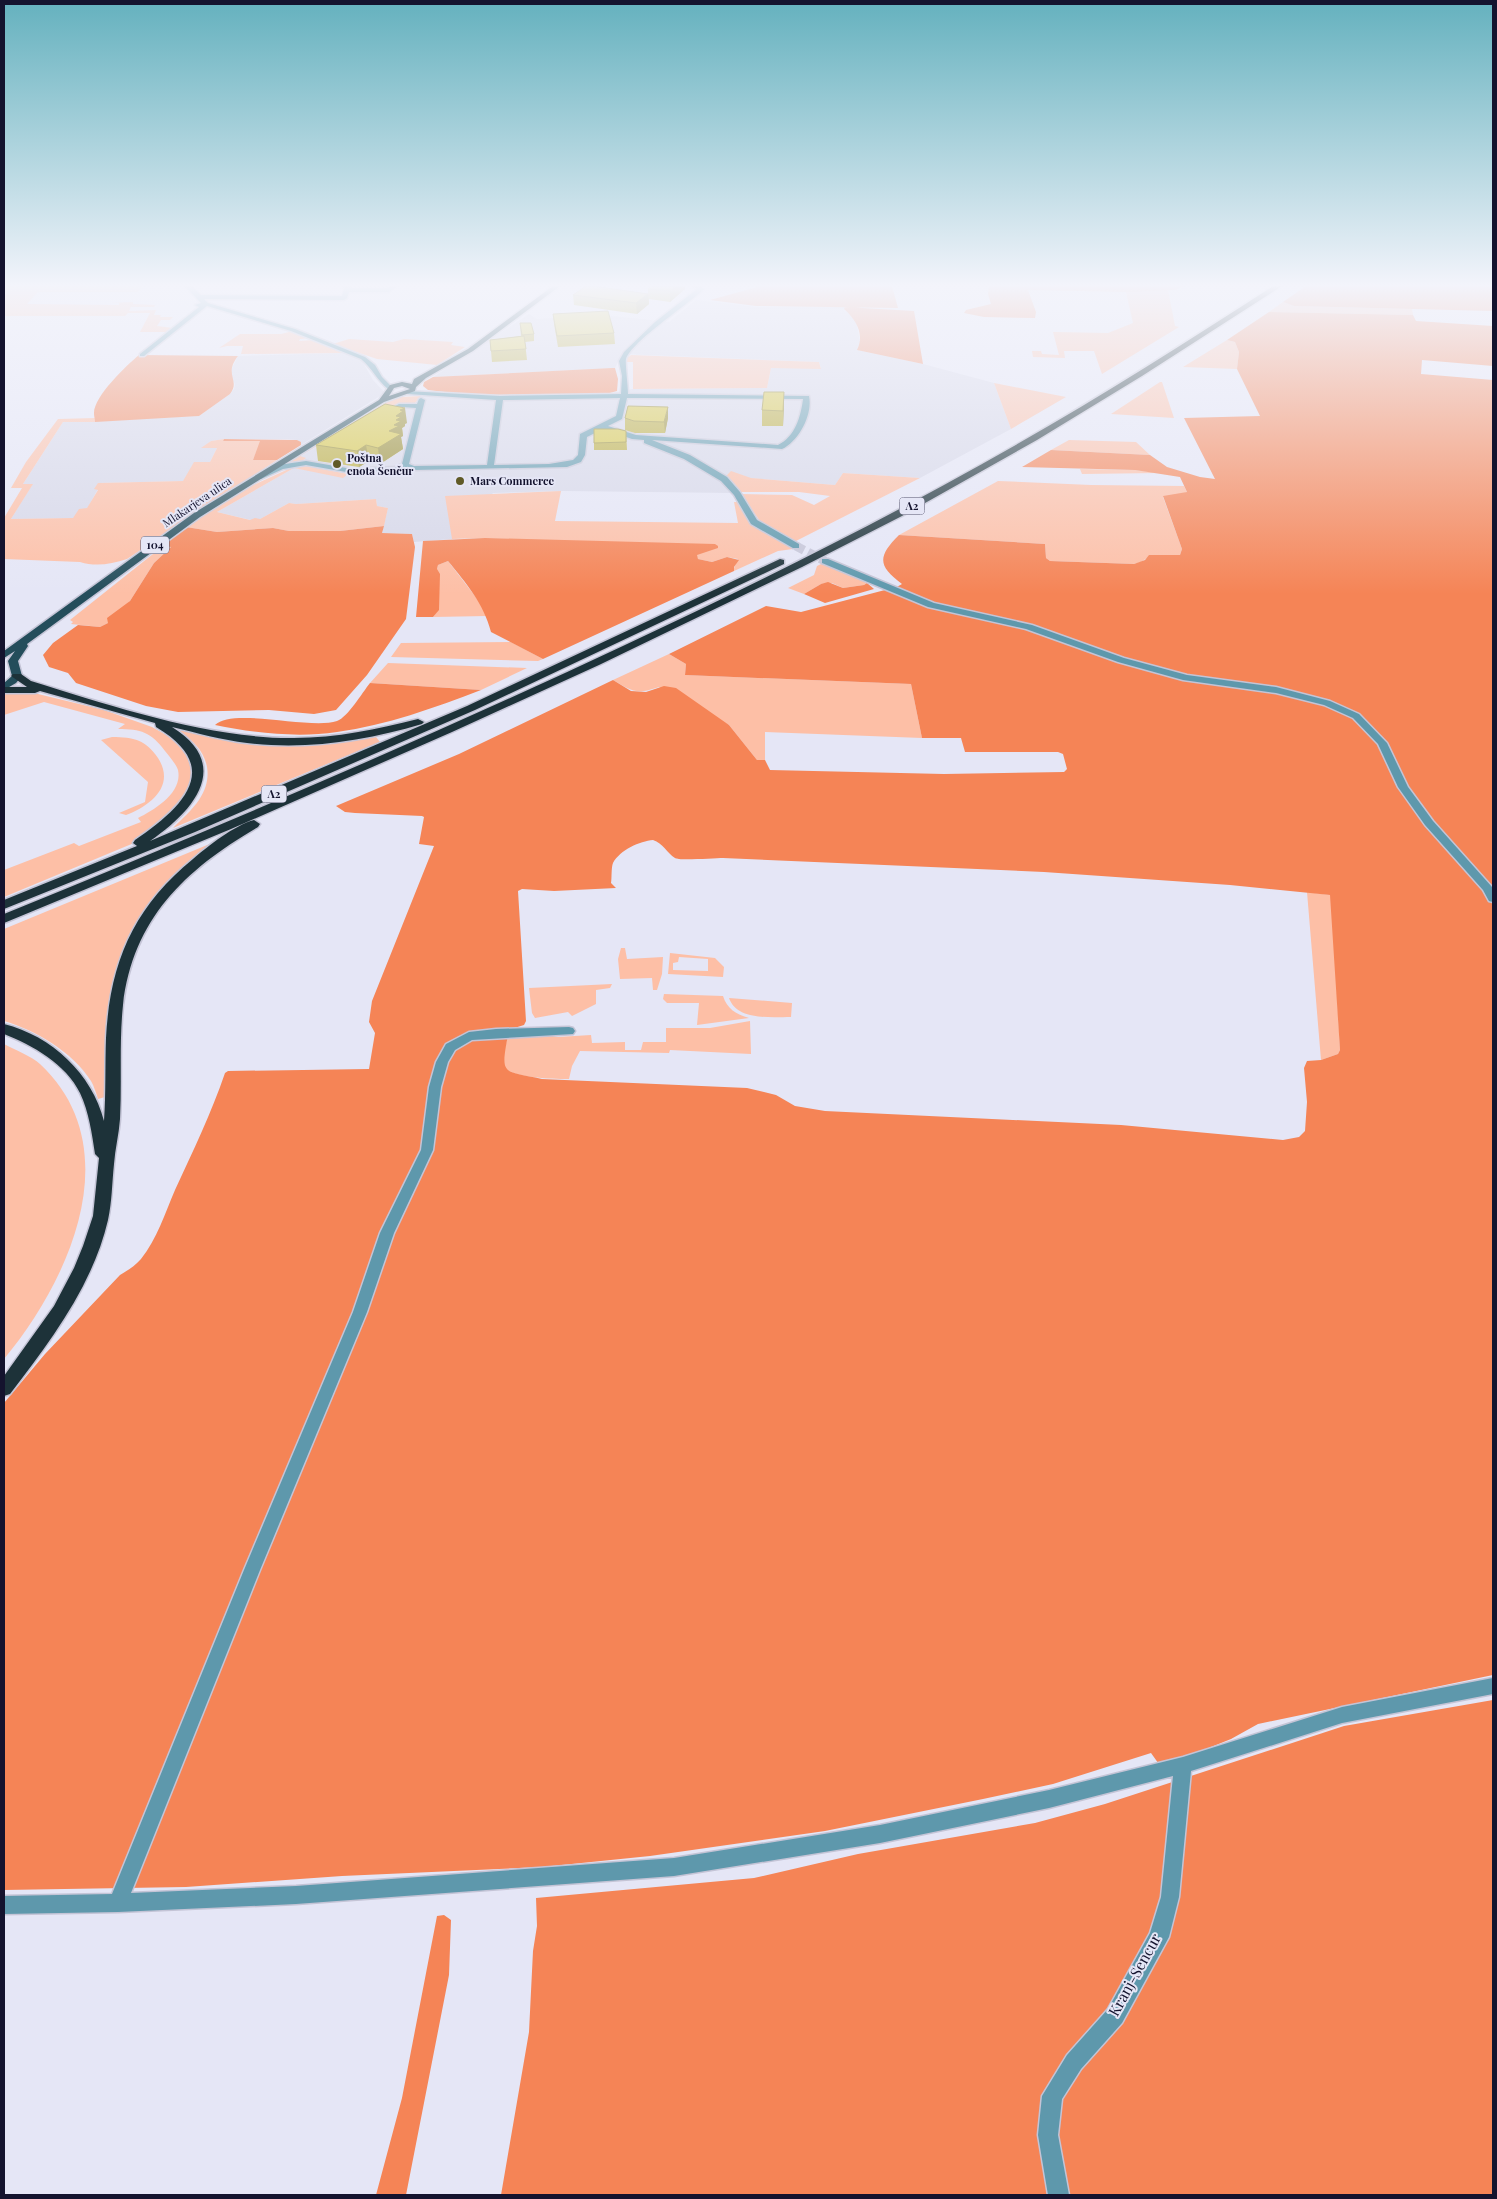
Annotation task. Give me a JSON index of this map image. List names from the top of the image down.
{
  "streets": {
    "highway": ["A2"],
    "main road": ["Mlakarjeva ulica", "104"],
    "street": ["Kranj-Sencur"]
  },
  "crossings": [
    ["Mlakarjeva ulica", "104"]
  ],
  "places": ["Poštna enota Šenčur", "Mars Commerce"]
}
